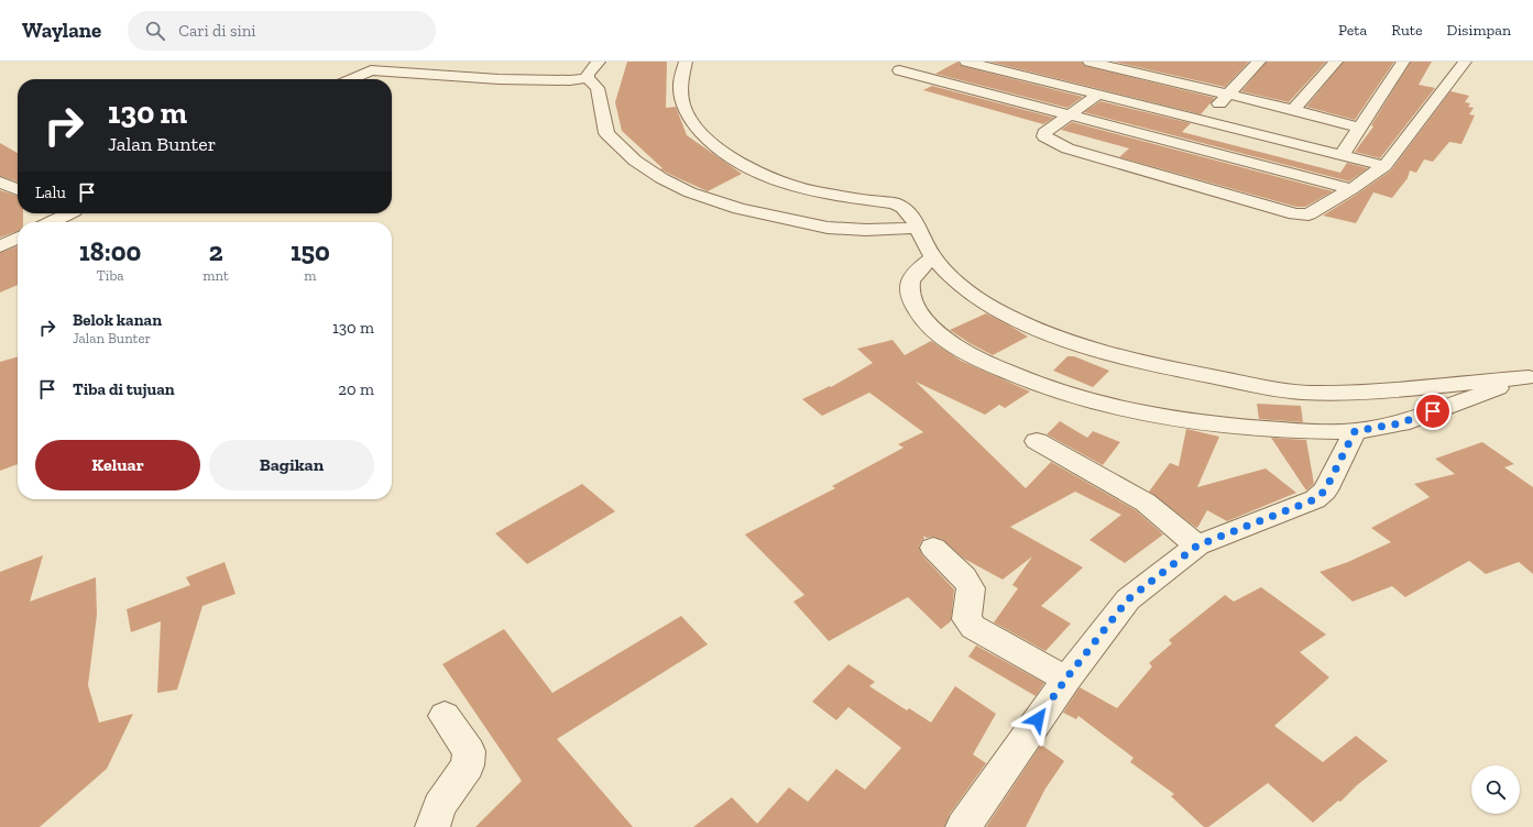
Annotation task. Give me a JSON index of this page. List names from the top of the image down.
{
  "page": {
    "header": "Waylane",
    "search": "Cari di sini",
    "nav": ["Peta", "Rute", "Disimpan"],
    "turn": ["130 m", "Jalan Bunter"],
    "then": "Lalu",
    "eta": [
      "18:00",
      "Tiba",
      "2",
      "mnt",
      "150",
      "m"
    ],
    "list": [
      {
        "name": "Belok kanan",
        "note": "Jalan Bunter",
        "value": "130 m"
      },
      {
        "name": "Tiba di tujuan",
        "value": "20 m"
      }
    ],
    "buttons": ["Keluar", "Bagikan"]
  }
}
